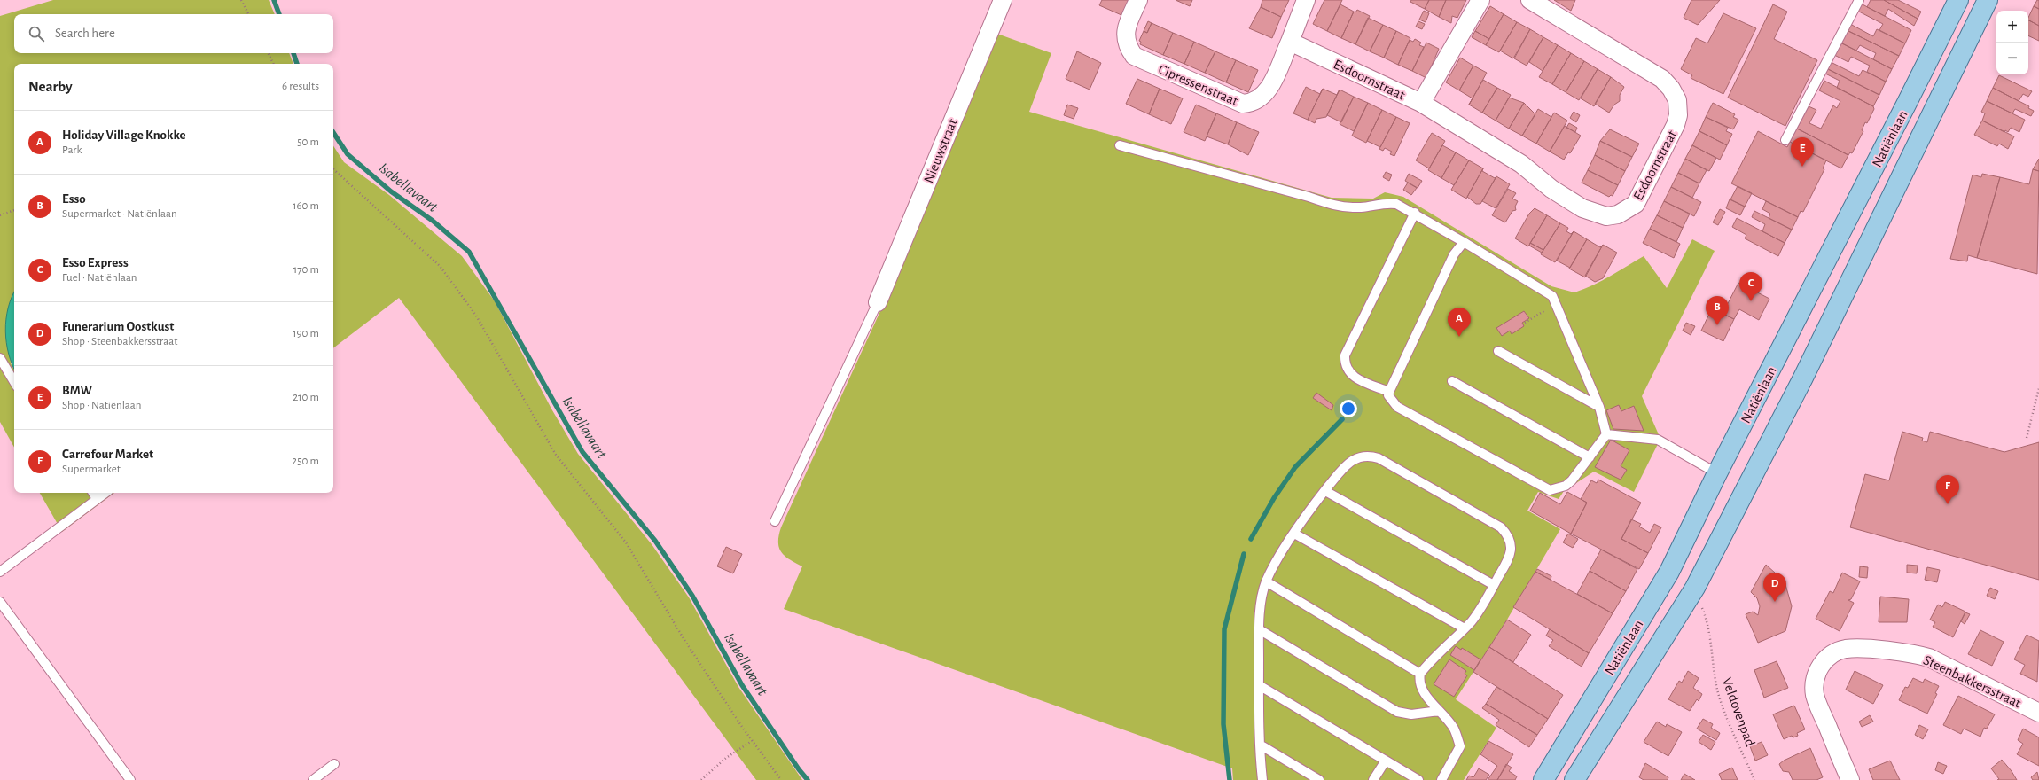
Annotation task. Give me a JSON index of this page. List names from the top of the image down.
{
  "streets": {
    "main road": ["Natiënlaan"],
    "street": [
      "Esdoornstraat",
      "Cipressenstraat",
      "Nieuwstraat",
      "Steenbakkersstraat"
    ],
    "path": ["Veldovenpad"]
  },
  "crossings": [
    ["Esdoornstraat", "Cipressenstraat"],
    ["Natiënlaan", "Veldovenpad"]
  ],
  "water": ["Isabellavaart"],
  "page": {
    "map_buttons": ["+", "−"],
    "search": "Search here",
    "heading": ["Nearby", "6 results"],
    "list": [
      {
        "mark": "A",
        "name": "Holiday Village Knokke",
        "note": "Park",
        "value": "50 m"
      },
      {
        "mark": "B",
        "name": "Esso",
        "note": "Supermarket · Natiënlaan",
        "value": "160 m"
      },
      {
        "mark": "C",
        "name": "Esso Express",
        "note": "Fuel · Natiënlaan",
        "value": "170 m"
      },
      {
        "mark": "D",
        "name": "Funerarium Oostkust",
        "note": "Shop · Steenbakkersstraat",
        "value": "190 m"
      },
      {
        "mark": "E",
        "name": "BMW",
        "note": "Shop · Natiënlaan",
        "value": "210 m"
      },
      {
        "mark": "F",
        "name": "Carrefour Market",
        "note": "Supermarket",
        "value": "250 m"
      }
    ],
    "pins": [
      "E",
      "C",
      "B",
      "A",
      "F",
      "D"
    ]
  }
}
